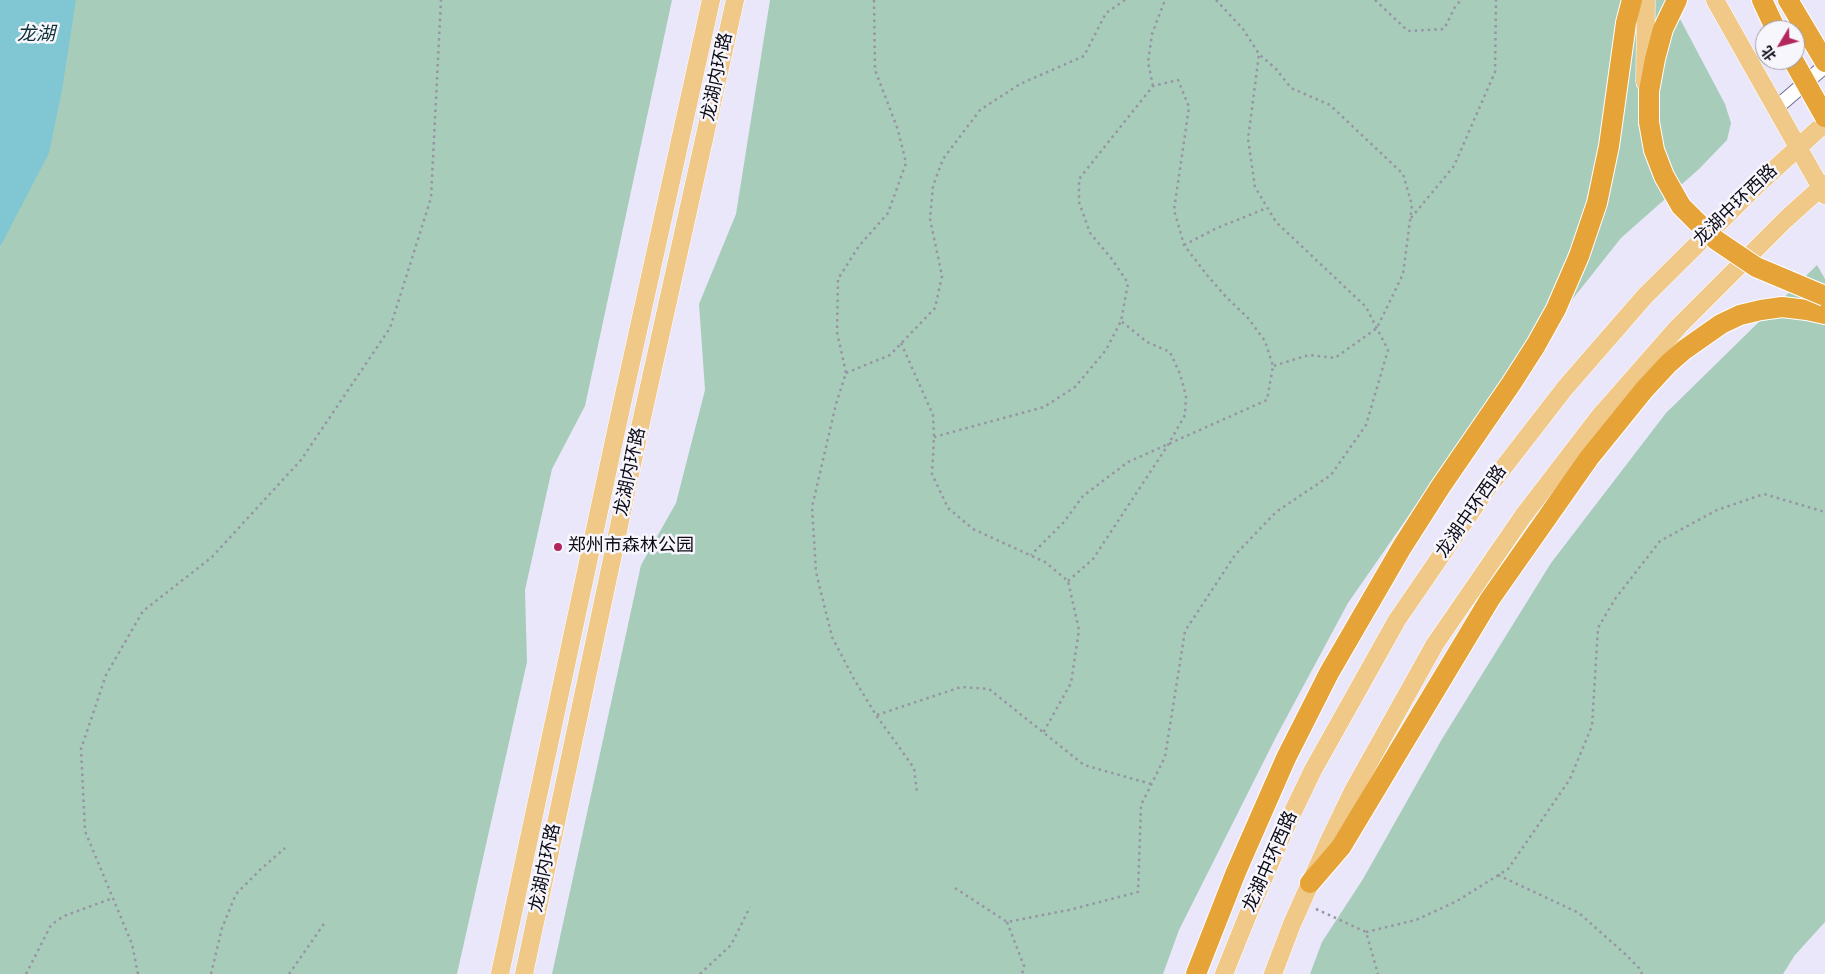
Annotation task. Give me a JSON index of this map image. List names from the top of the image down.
{
  "streets": {
    "main road": ["龙湖内环路", "龙湖中环西路"]
  },
  "water": ["龙湖"],
  "places": ["郑州市森林公园"],
  "north": "bottom left"
}
